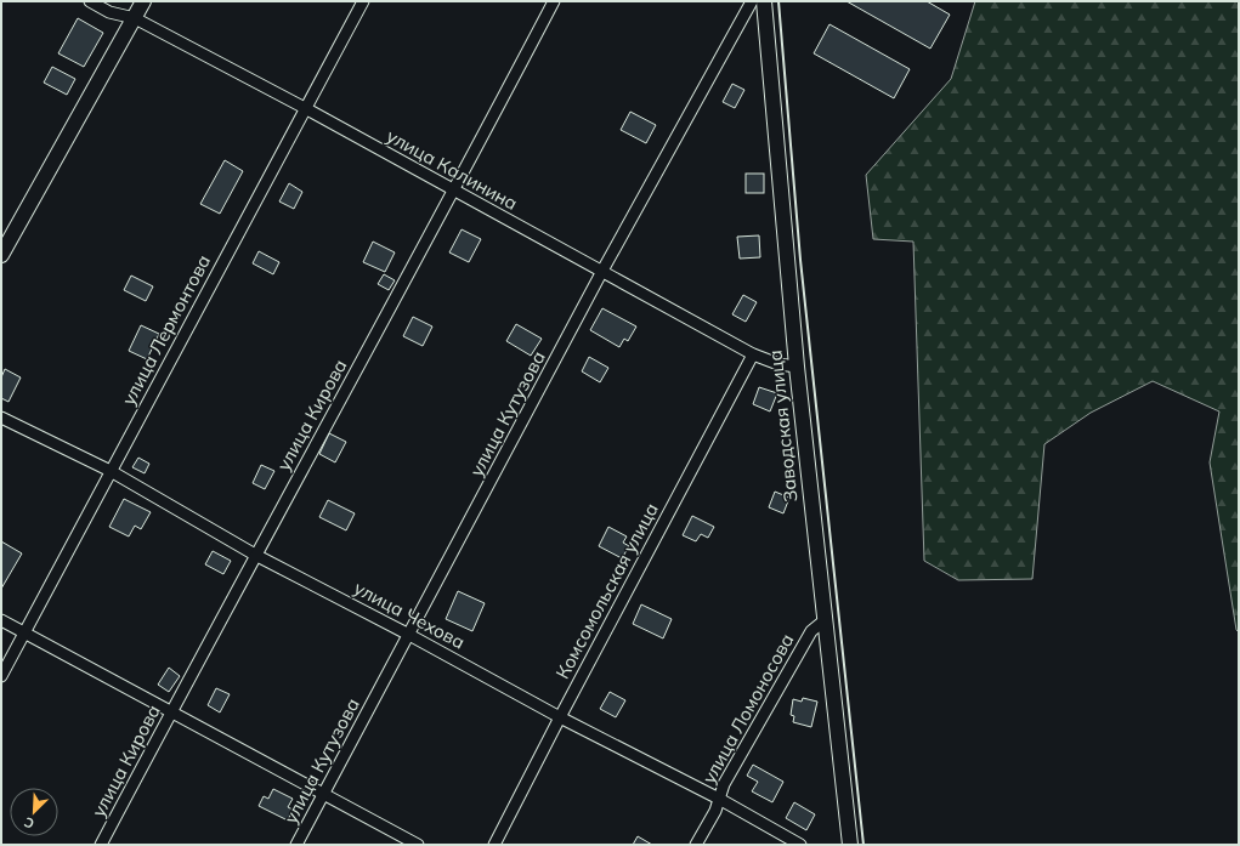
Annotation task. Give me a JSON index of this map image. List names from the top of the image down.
{
  "streets": {
    "street": [
      "улица Калинина",
      "улица Лермонтова",
      "улица Кутузова",
      "улица Кирова",
      "Заводская улица",
      "Комсомольская улица",
      "улица Чехова",
      "улица Ломоносова"
    ]
  },
  "crossings": [
    ["улица Калинина", "улица Лермонтова"],
    ["улица Калинина", "улица Кутузова"],
    ["улица Калинина", "улица Кирова"],
    ["улица Калинина", "Заводская улица"],
    ["улица Калинина", "Комсомольская улица"],
    ["улица Лермонтова", "улица Чехова"],
    ["улица Кутузова", "улица Чехова"],
    ["улица Кирова", "улица Чехова"],
    ["Заводская улица", "улица Ломоносова"],
    ["Комсомольская улица", "улица Чехова"],
    ["улица Чехова", "улица Ломоносова"]
  ],
  "north": "bottom left"
}
